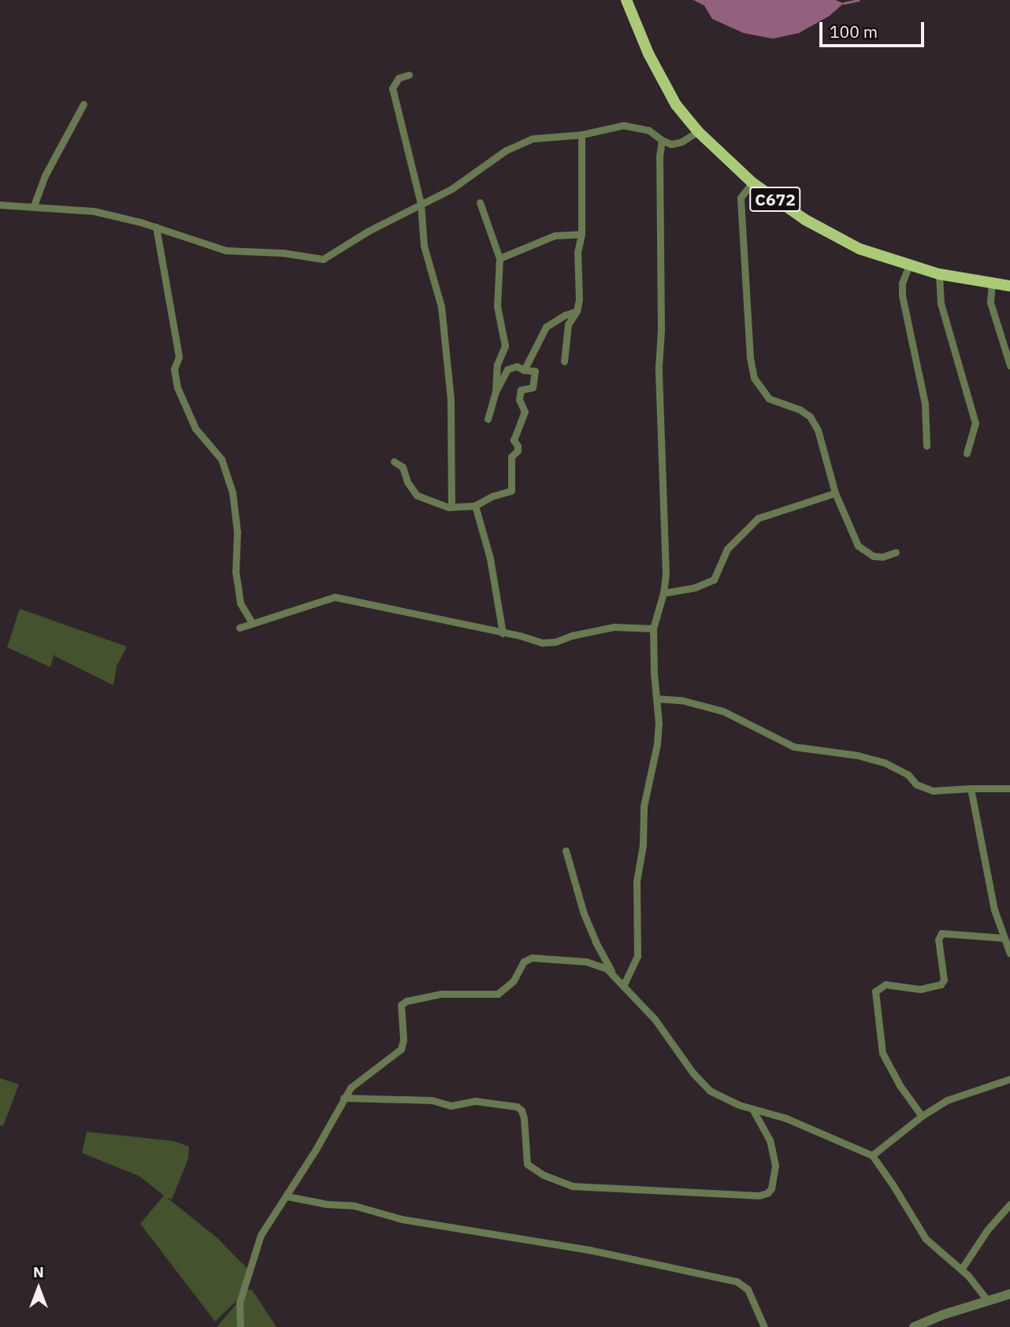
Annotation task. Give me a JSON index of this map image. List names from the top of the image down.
{
  "streets": {
    "main road": ["C672"]
  },
  "scale_bar": "100 m",
  "north": "top"
}
